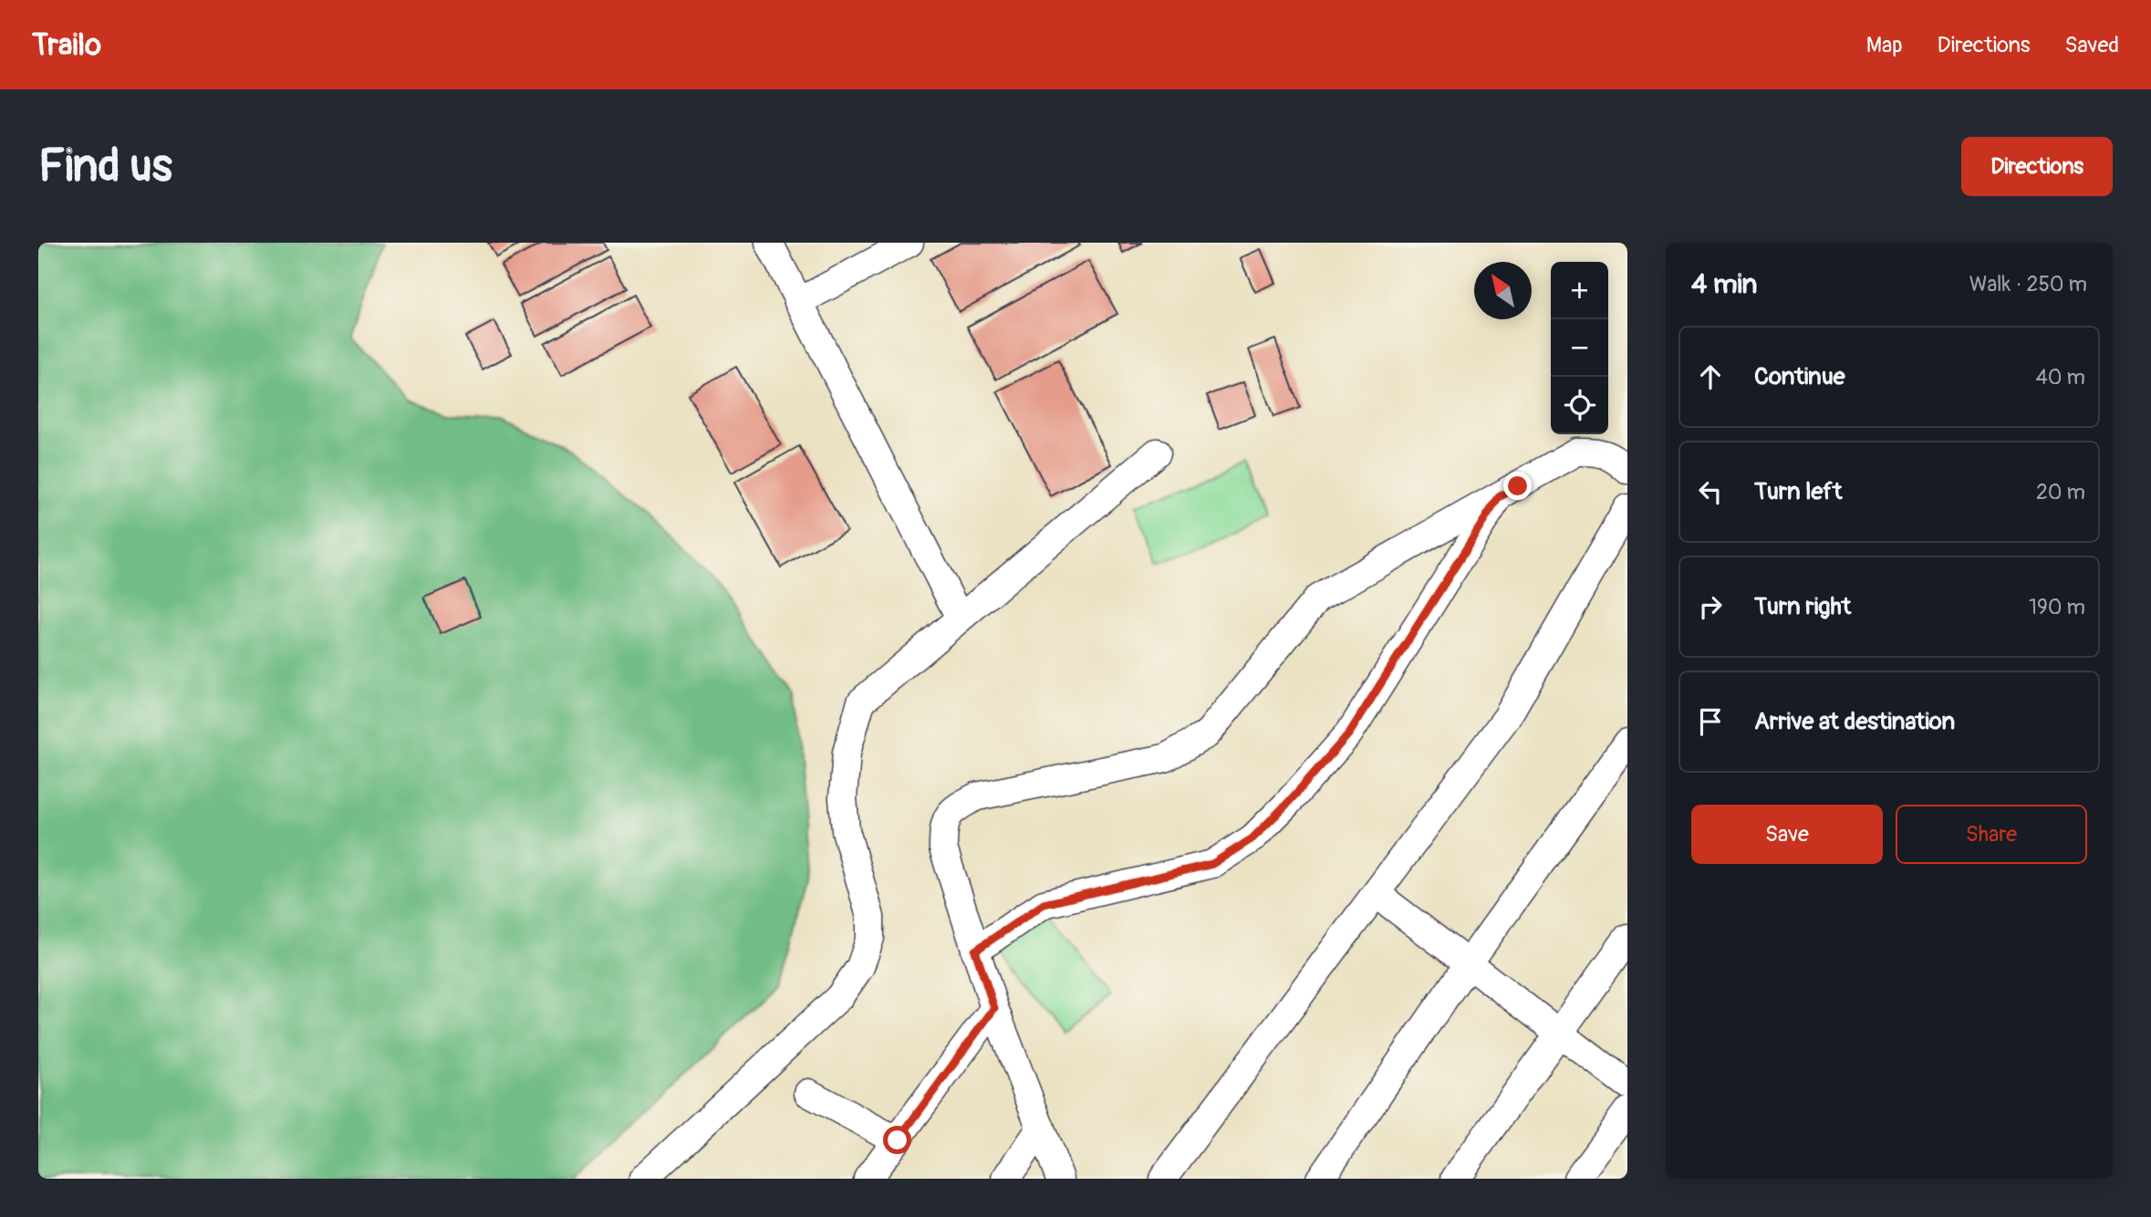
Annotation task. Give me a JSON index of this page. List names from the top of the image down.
{
  "north": "top left",
  "page": {
    "header": "Trailo",
    "nav": ["Map", "Directions", "Saved"],
    "buttons": [
      "Directions",
      ["Save", "Share"]
    ],
    "title": "Find us",
    "heading": ["4 min", "Walk · 250 m"],
    "map_buttons": ["+", "−"],
    "list": [
      ["Continue", "40 m"],
      ["Turn left", "20 m"],
      ["Turn right", "190 m"],
      "Arrive at destination"
    ]
  }
}
